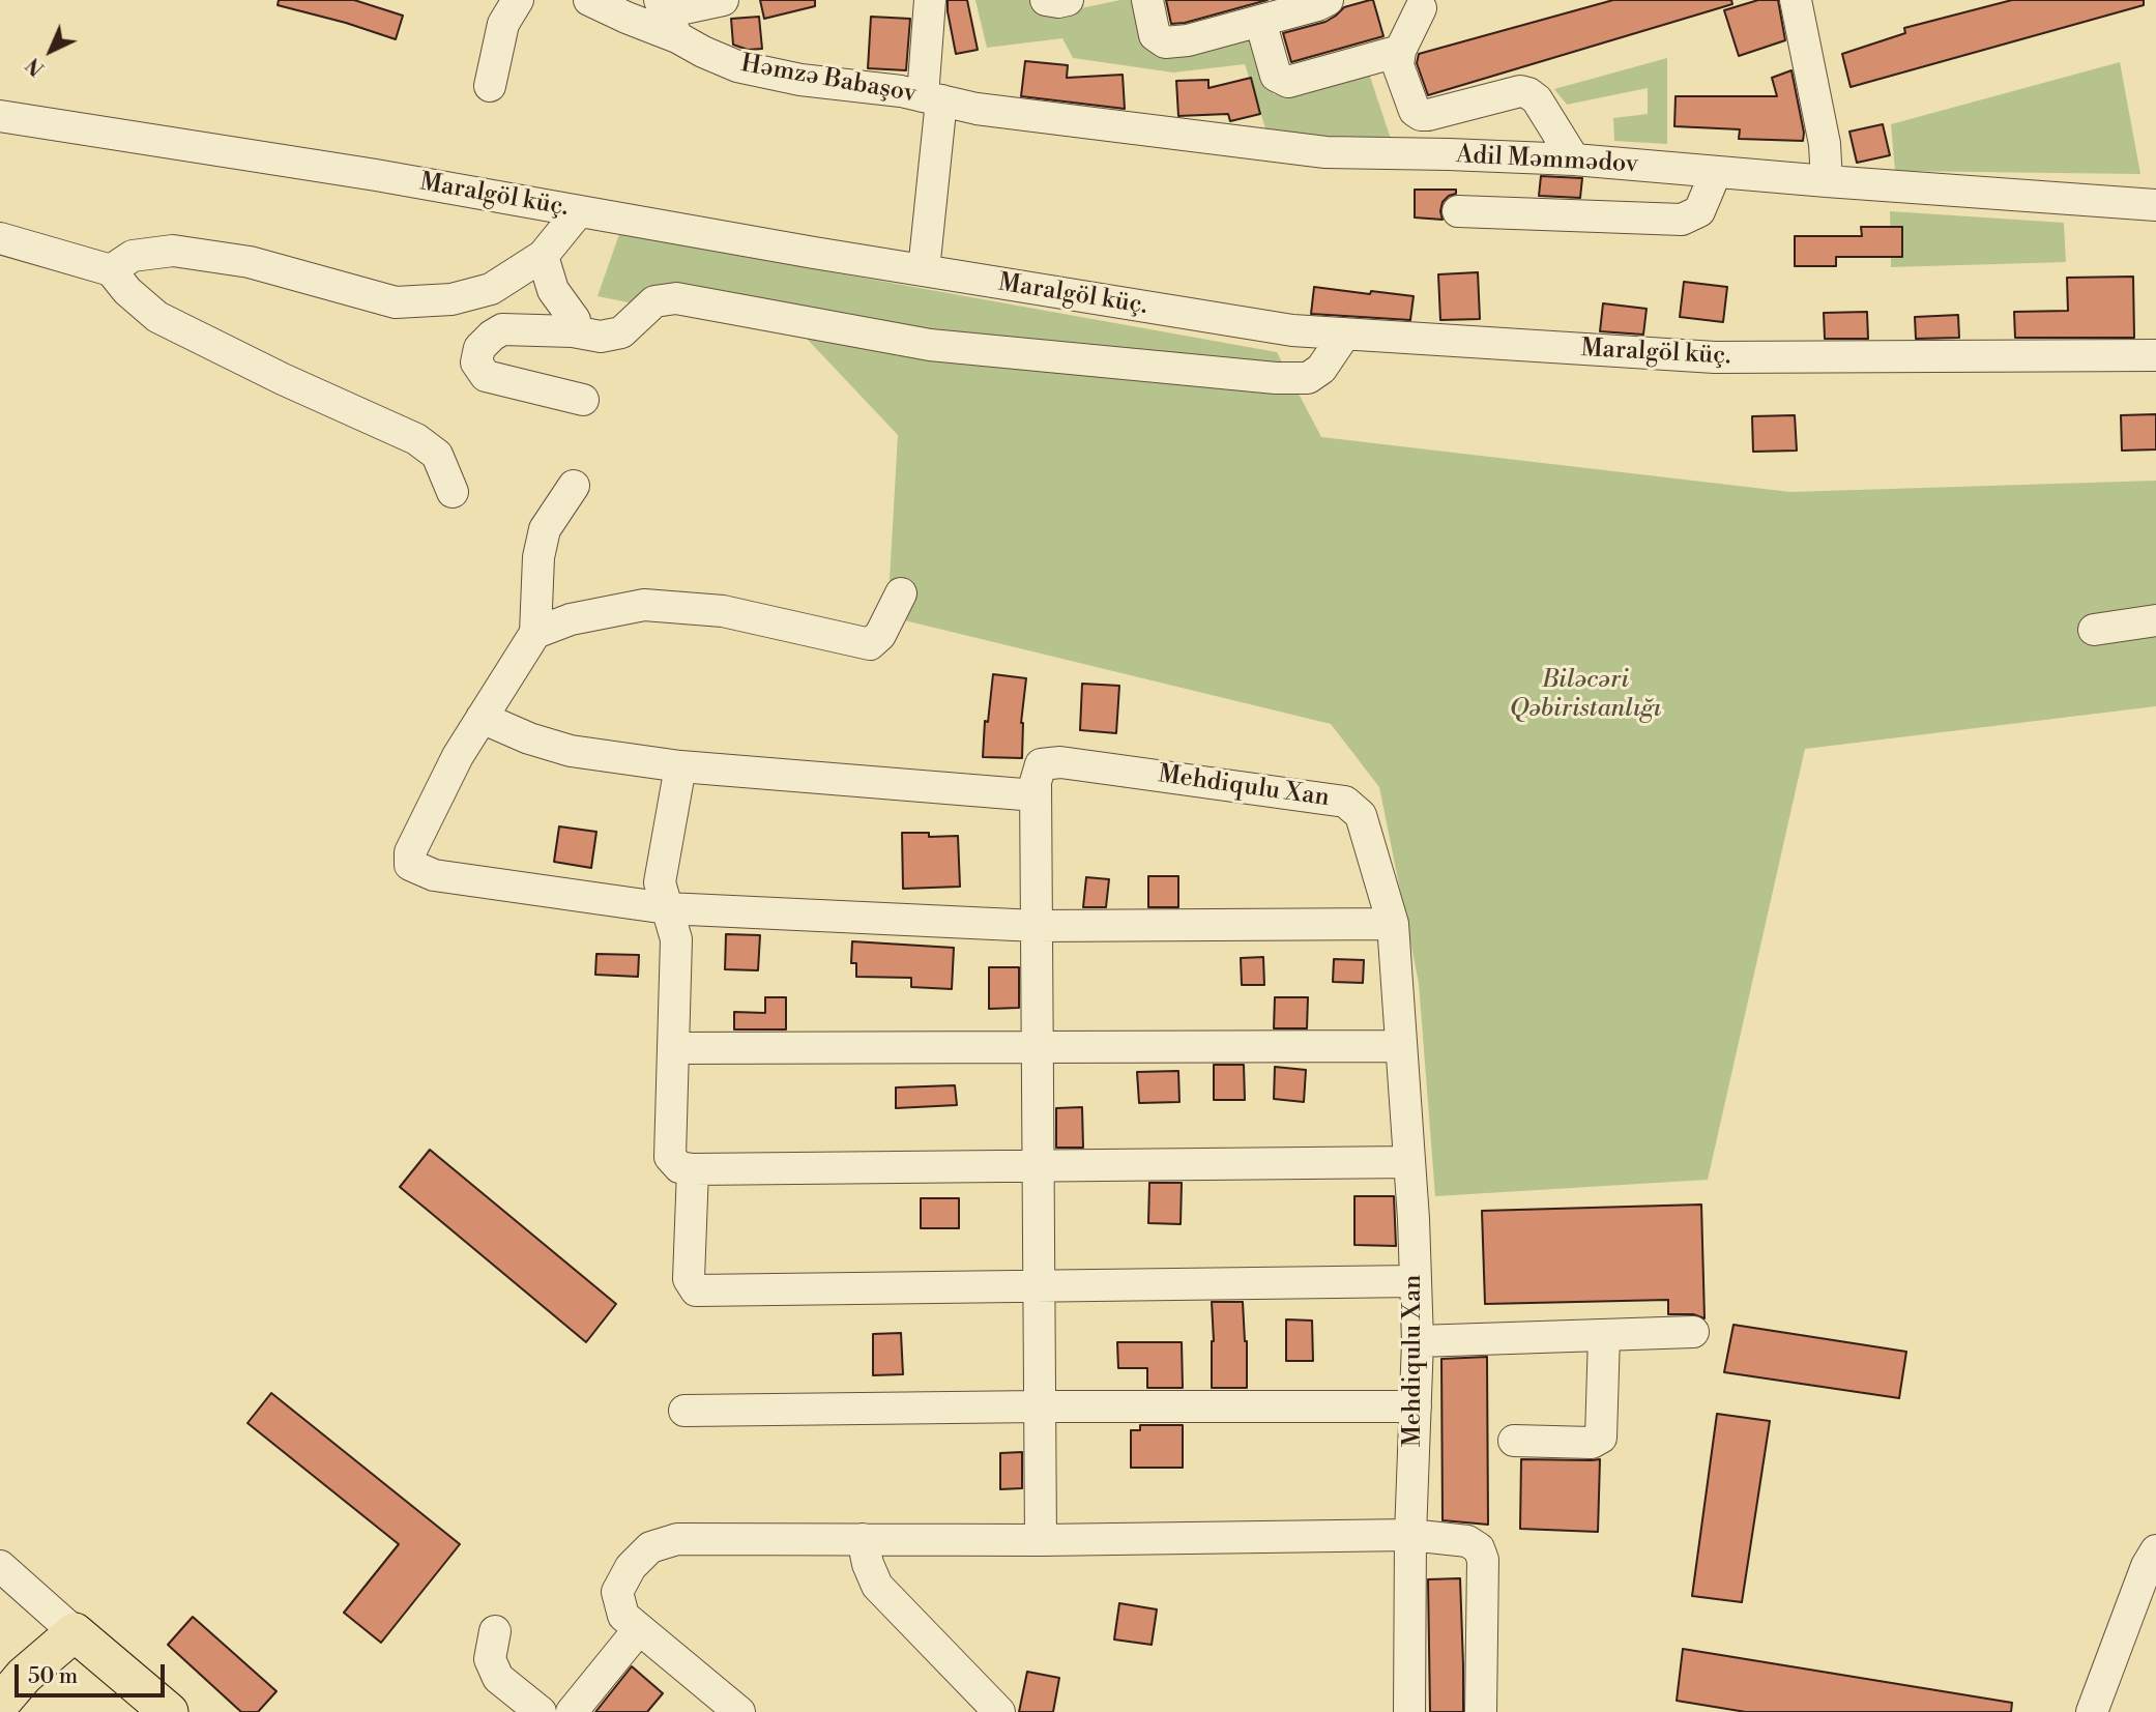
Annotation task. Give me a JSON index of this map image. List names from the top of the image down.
{
  "streets": {
    "street": [
      "Həmzə Babaşov",
      "Adil Məmmədov",
      "Maralgöl küç.",
      "Mehdiqulu Xan"
    ]
  },
  "crossings": [
    ["Həmzə Babaşov", "Adil Məmmədov"]
  ],
  "parks": ["Biləcəri Qəbiristanlığı"],
  "scale_bar": "50 m",
  "north": "bottom left"
}
